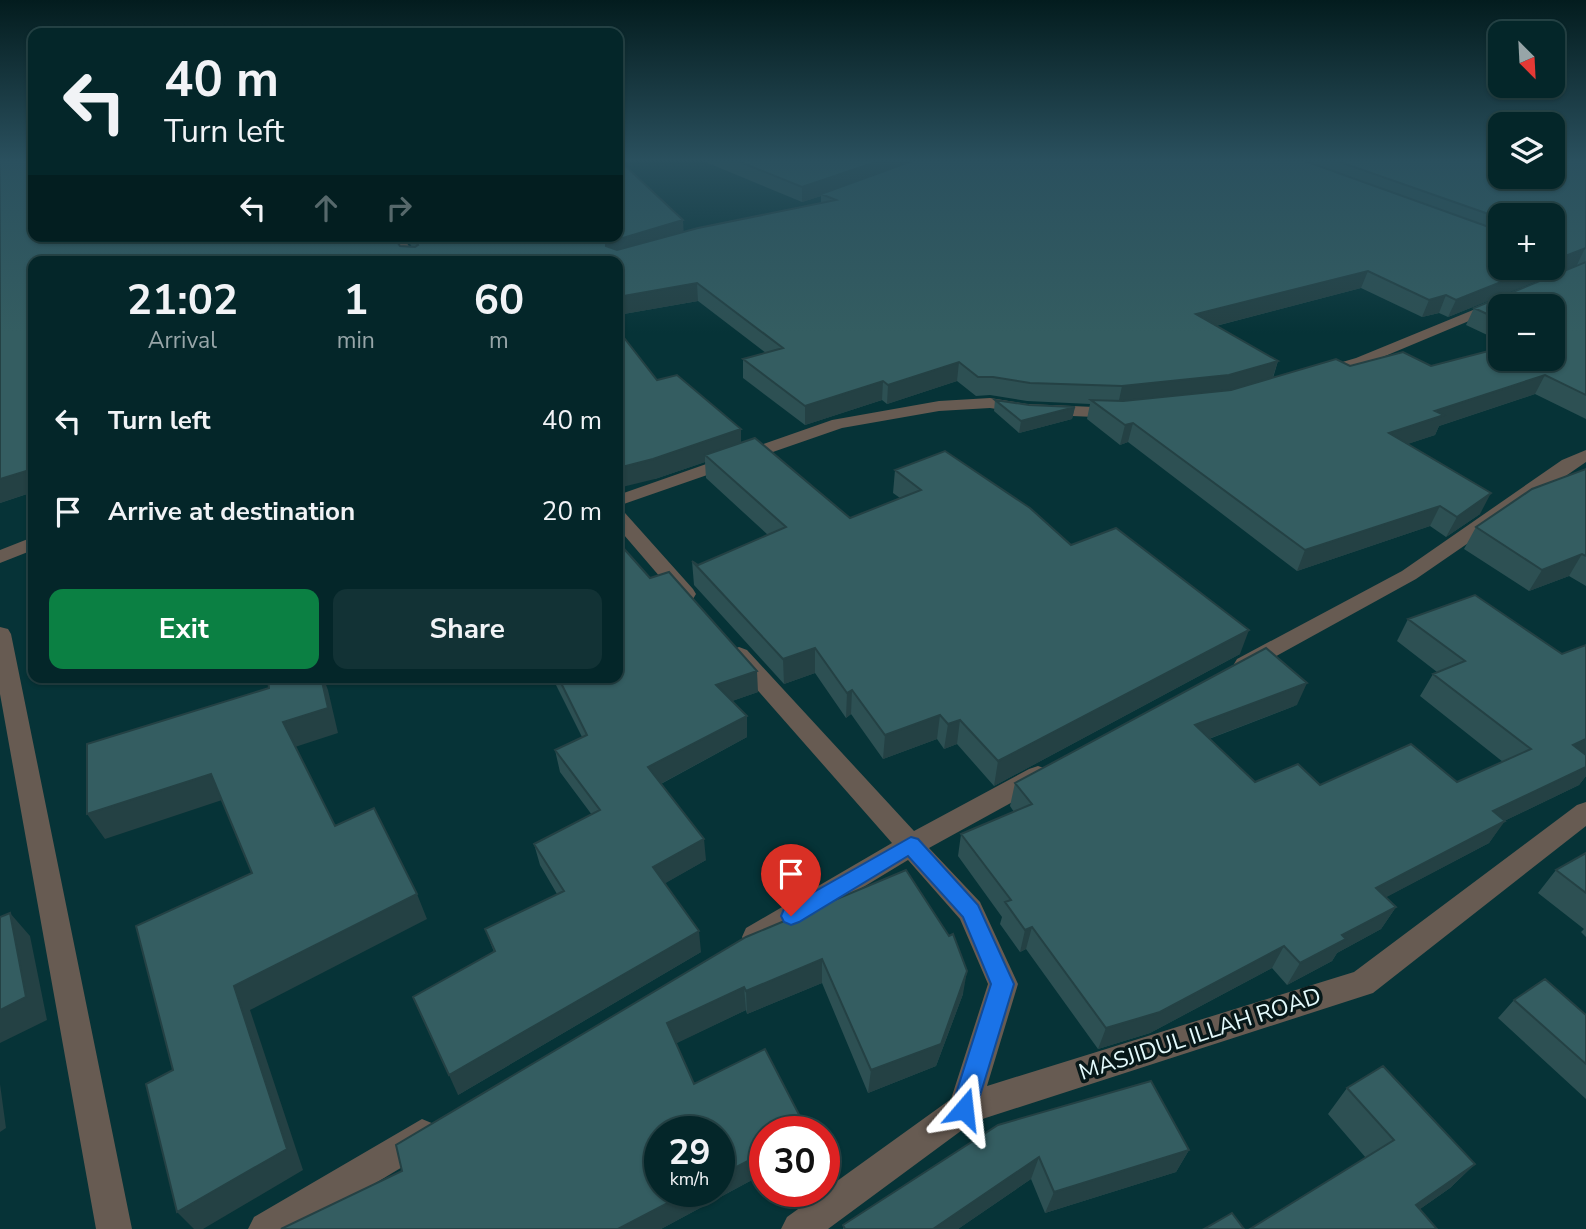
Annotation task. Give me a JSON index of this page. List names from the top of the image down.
{
  "streets": {
    "street": ["MASJIDUL ILLAH ROAD"]
  },
  "north": "bottom right",
  "page": {
    "map_buttons": ["+", "−"],
    "turn": ["40 m", "Turn left"],
    "eta": [
      "21:02",
      "Arrival",
      "1",
      "min",
      "60",
      "m"
    ],
    "list": [
      {
        "name": "Turn left",
        "value": "40 m"
      },
      {
        "name": "Arrive at destination",
        "value": "20 m"
      }
    ],
    "buttons": ["Exit", "Share"],
    "speed": "29 km/h",
    "limit": "30"
  }
}
